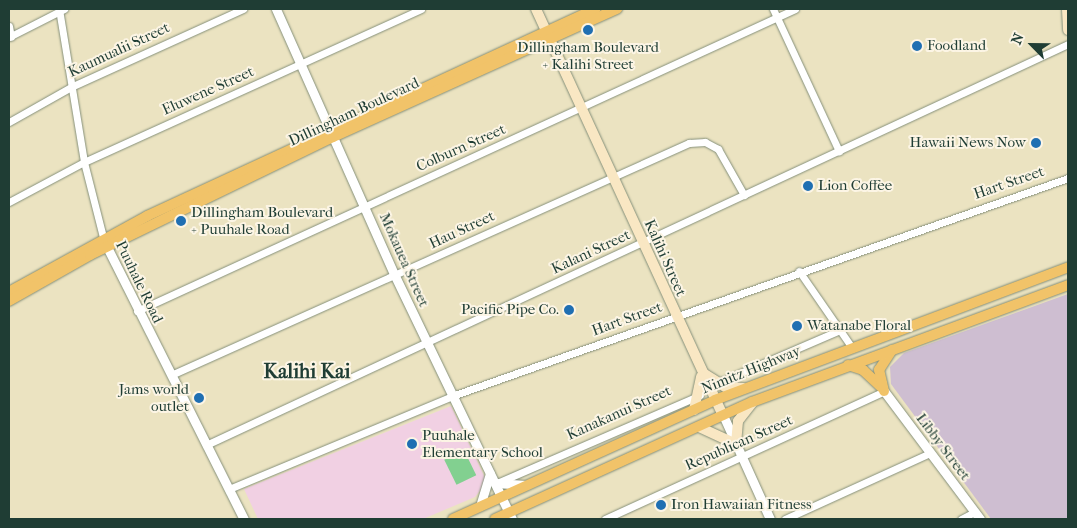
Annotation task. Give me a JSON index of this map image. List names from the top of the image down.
{
  "streets": {
    "main road": ["Dillingham Boulevard", "Kalihi Street", "Nimitz Highway"],
    "street": [
      "Kaumualii Street",
      "Eluwene Street",
      "Colburn Street",
      "Hart Street",
      "Hau Street",
      "Kalani Street",
      "Mokauea Street",
      "Puuhale Road",
      "Kanakanui Street",
      "Republican Street",
      "Libby Street"
    ]
  },
  "crossings": [
    ["Kaumualii Street", "Puuhale Road"],
    ["Eluwene Street", "Mokauea Street"],
    ["Eluwene Street", "Puuhale Road"],
    ["Dillingham Boulevard", "Kalihi Street"],
    ["Dillingham Boulevard", "Mokauea Street"],
    ["Dillingham Boulevard", "Puuhale Road"],
    ["Colburn Street", "Kalihi Street"],
    ["Colburn Street", "Mokauea Street"],
    ["Colburn Street", "Puuhale Road"],
    ["Hart Street", "Kalihi Street"],
    ["Hart Street", "Mokauea Street"],
    ["Hart Street", "Puuhale Road"],
    ["Hau Street", "Kalani Street"],
    ["Hau Street", "Kalihi Street"],
    ["Hau Street", "Mokauea Street"],
    ["Hau Street", "Puuhale Road"],
    ["Kalani Street", "Kalihi Street"],
    ["Kalani Street", "Mokauea Street"],
    ["Kalani Street", "Puuhale Road"],
    ["Kalihi Street", "Nimitz Highway"],
    ["Kalihi Street", "Republican Street"],
    ["Mokauea Street", "Nimitz Highway"],
    ["Mokauea Street", "Kanakanui Street"],
    ["Republican Street", "Libby Street"]
  ],
  "districts": ["Kalihi Kai"],
  "places": [
    "Dillingham Boulevard + Kalihi Street",
    "Foodland",
    "Hawaii News Now",
    "Lion Coffee",
    "Dillingham Boulevard + Puuhale Road",
    "Pacific Pipe Co.",
    "Watanabe Floral",
    "Jams world outlet",
    "Puuhale Elementary School",
    "Iron Hawaiian Fitness"
  ],
  "north": "top left"
}
